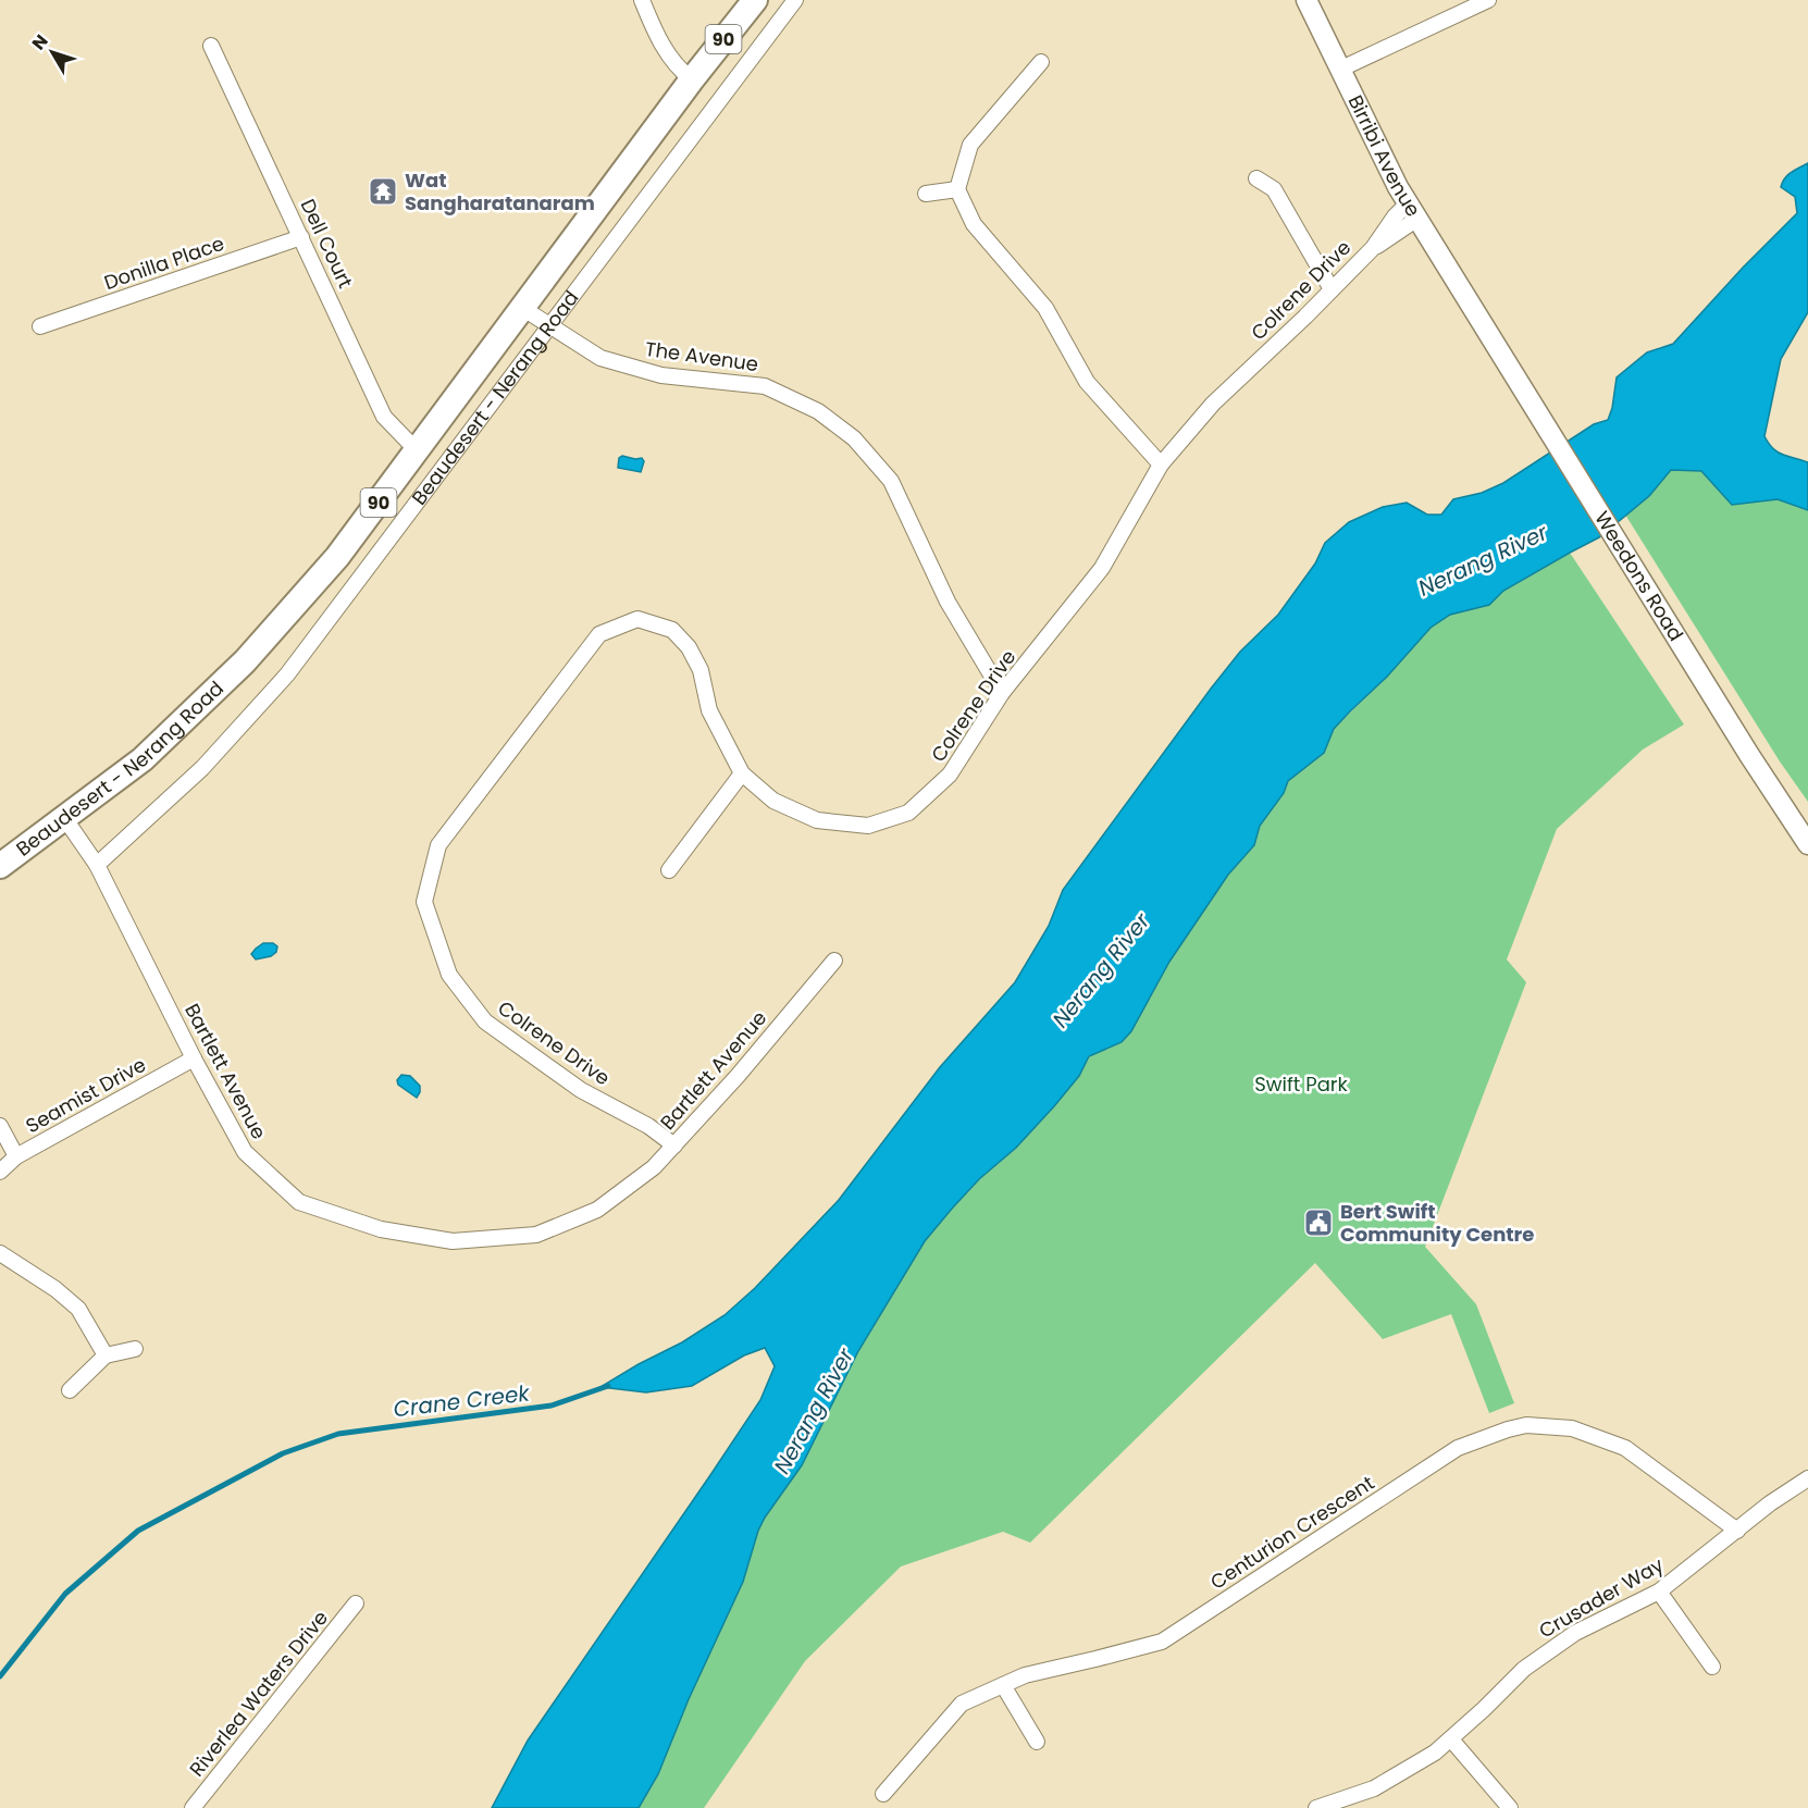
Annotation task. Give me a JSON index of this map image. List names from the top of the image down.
{
  "streets": {
    "main road": ["90", "Beaudesert - Nerang Road"],
    "street": [
      "Birribi Avenue",
      "Dell Court",
      "Donilla Place",
      "Colrene Drive",
      "The Avenue",
      "Weedons Road",
      "Bartlett Avenue",
      "Seamist Drive",
      "Centurion Crescent",
      "Crusader Way",
      "Riverlea Waters Drive"
    ]
  },
  "crossings": [
    ["Birribi Avenue", "Colrene Drive"],
    ["Birribi Avenue", "Weedons Road"],
    ["Dell Court", "Donilla Place"],
    ["Dell Court", "Beaudesert - Nerang Road"],
    ["Colrene Drive", "The Avenue"],
    ["Colrene Drive", "Bartlett Avenue"],
    ["The Avenue", "Beaudesert - Nerang Road"],
    ["Beaudesert - Nerang Road", "Bartlett Avenue"],
    ["Bartlett Avenue", "Seamist Drive"],
    ["Centurion Crescent", "Crusader Way"]
  ],
  "water": ["Nerang River", "Crane Creek"],
  "parks": ["Swift Park"],
  "places": {
    "temple": ["Wat Sangharatanaram"],
    "public building": ["Bert Swift Community Centre"]
  },
  "north": "top left"
}
